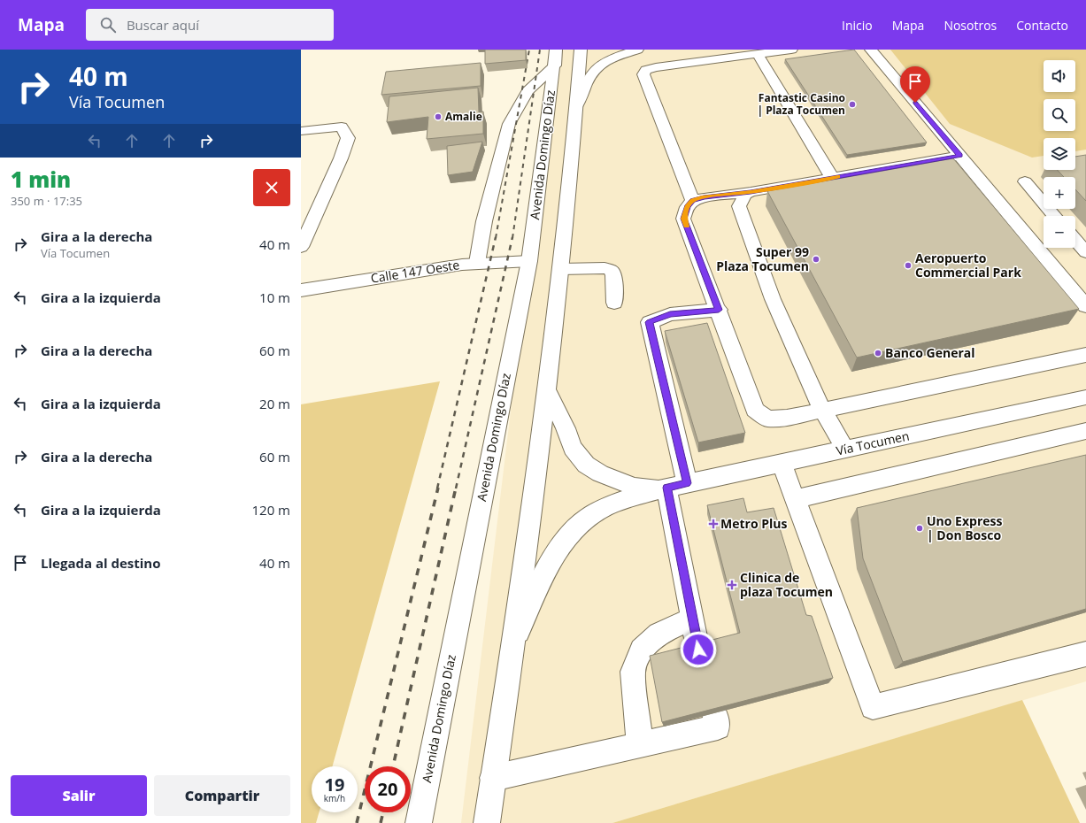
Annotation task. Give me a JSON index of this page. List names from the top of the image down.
{
  "streets": {
    "main road": ["Avenida Domingo Díaz", "Calle 147 Oeste", "Vía Tocumen"]
  },
  "crossings": [
    ["Avenida Domingo Díaz", "Calle 147 Oeste"]
  ],
  "places": {
    "other": [
      "Fantastic Casino | Plaza Tocumen",
      "Amalie",
      "Super 99 Plaza Tocumen",
      "Aeropuerto Commercial Park",
      "Banco General",
      "Uno Express | Don Bosco"
    ],
    "health": ["Metro Plus", "Clinica de plaza Tocumen"]
  },
  "page": {
    "header": "Mapa",
    "search": "Buscar aquí",
    "nav": [
      "Inicio",
      "Mapa",
      "Nosotros",
      "Contacto"
    ],
    "turn": ["40 m", "Vía Tocumen"],
    "map_buttons": ["+", "−"],
    "heading": ["1 min", "350 m · 17:35"],
    "list": [
      {
        "name": "Gira a la derecha",
        "note": "Vía Tocumen",
        "value": "40 m"
      },
      {
        "name": "Gira a la izquierda",
        "value": "10 m"
      },
      {
        "name": "Gira a la derecha",
        "value": "60 m"
      },
      {
        "name": "Gira a la izquierda",
        "value": "20 m"
      },
      {
        "name": "Gira a la derecha",
        "value": "60 m"
      },
      {
        "name": "Gira a la izquierda",
        "value": "120 m"
      },
      {
        "name": "Llegada al destino",
        "value": "40 m"
      }
    ],
    "speed": "19 km/h",
    "limit": "20",
    "buttons": ["Salir", "Compartir"]
  }
}
